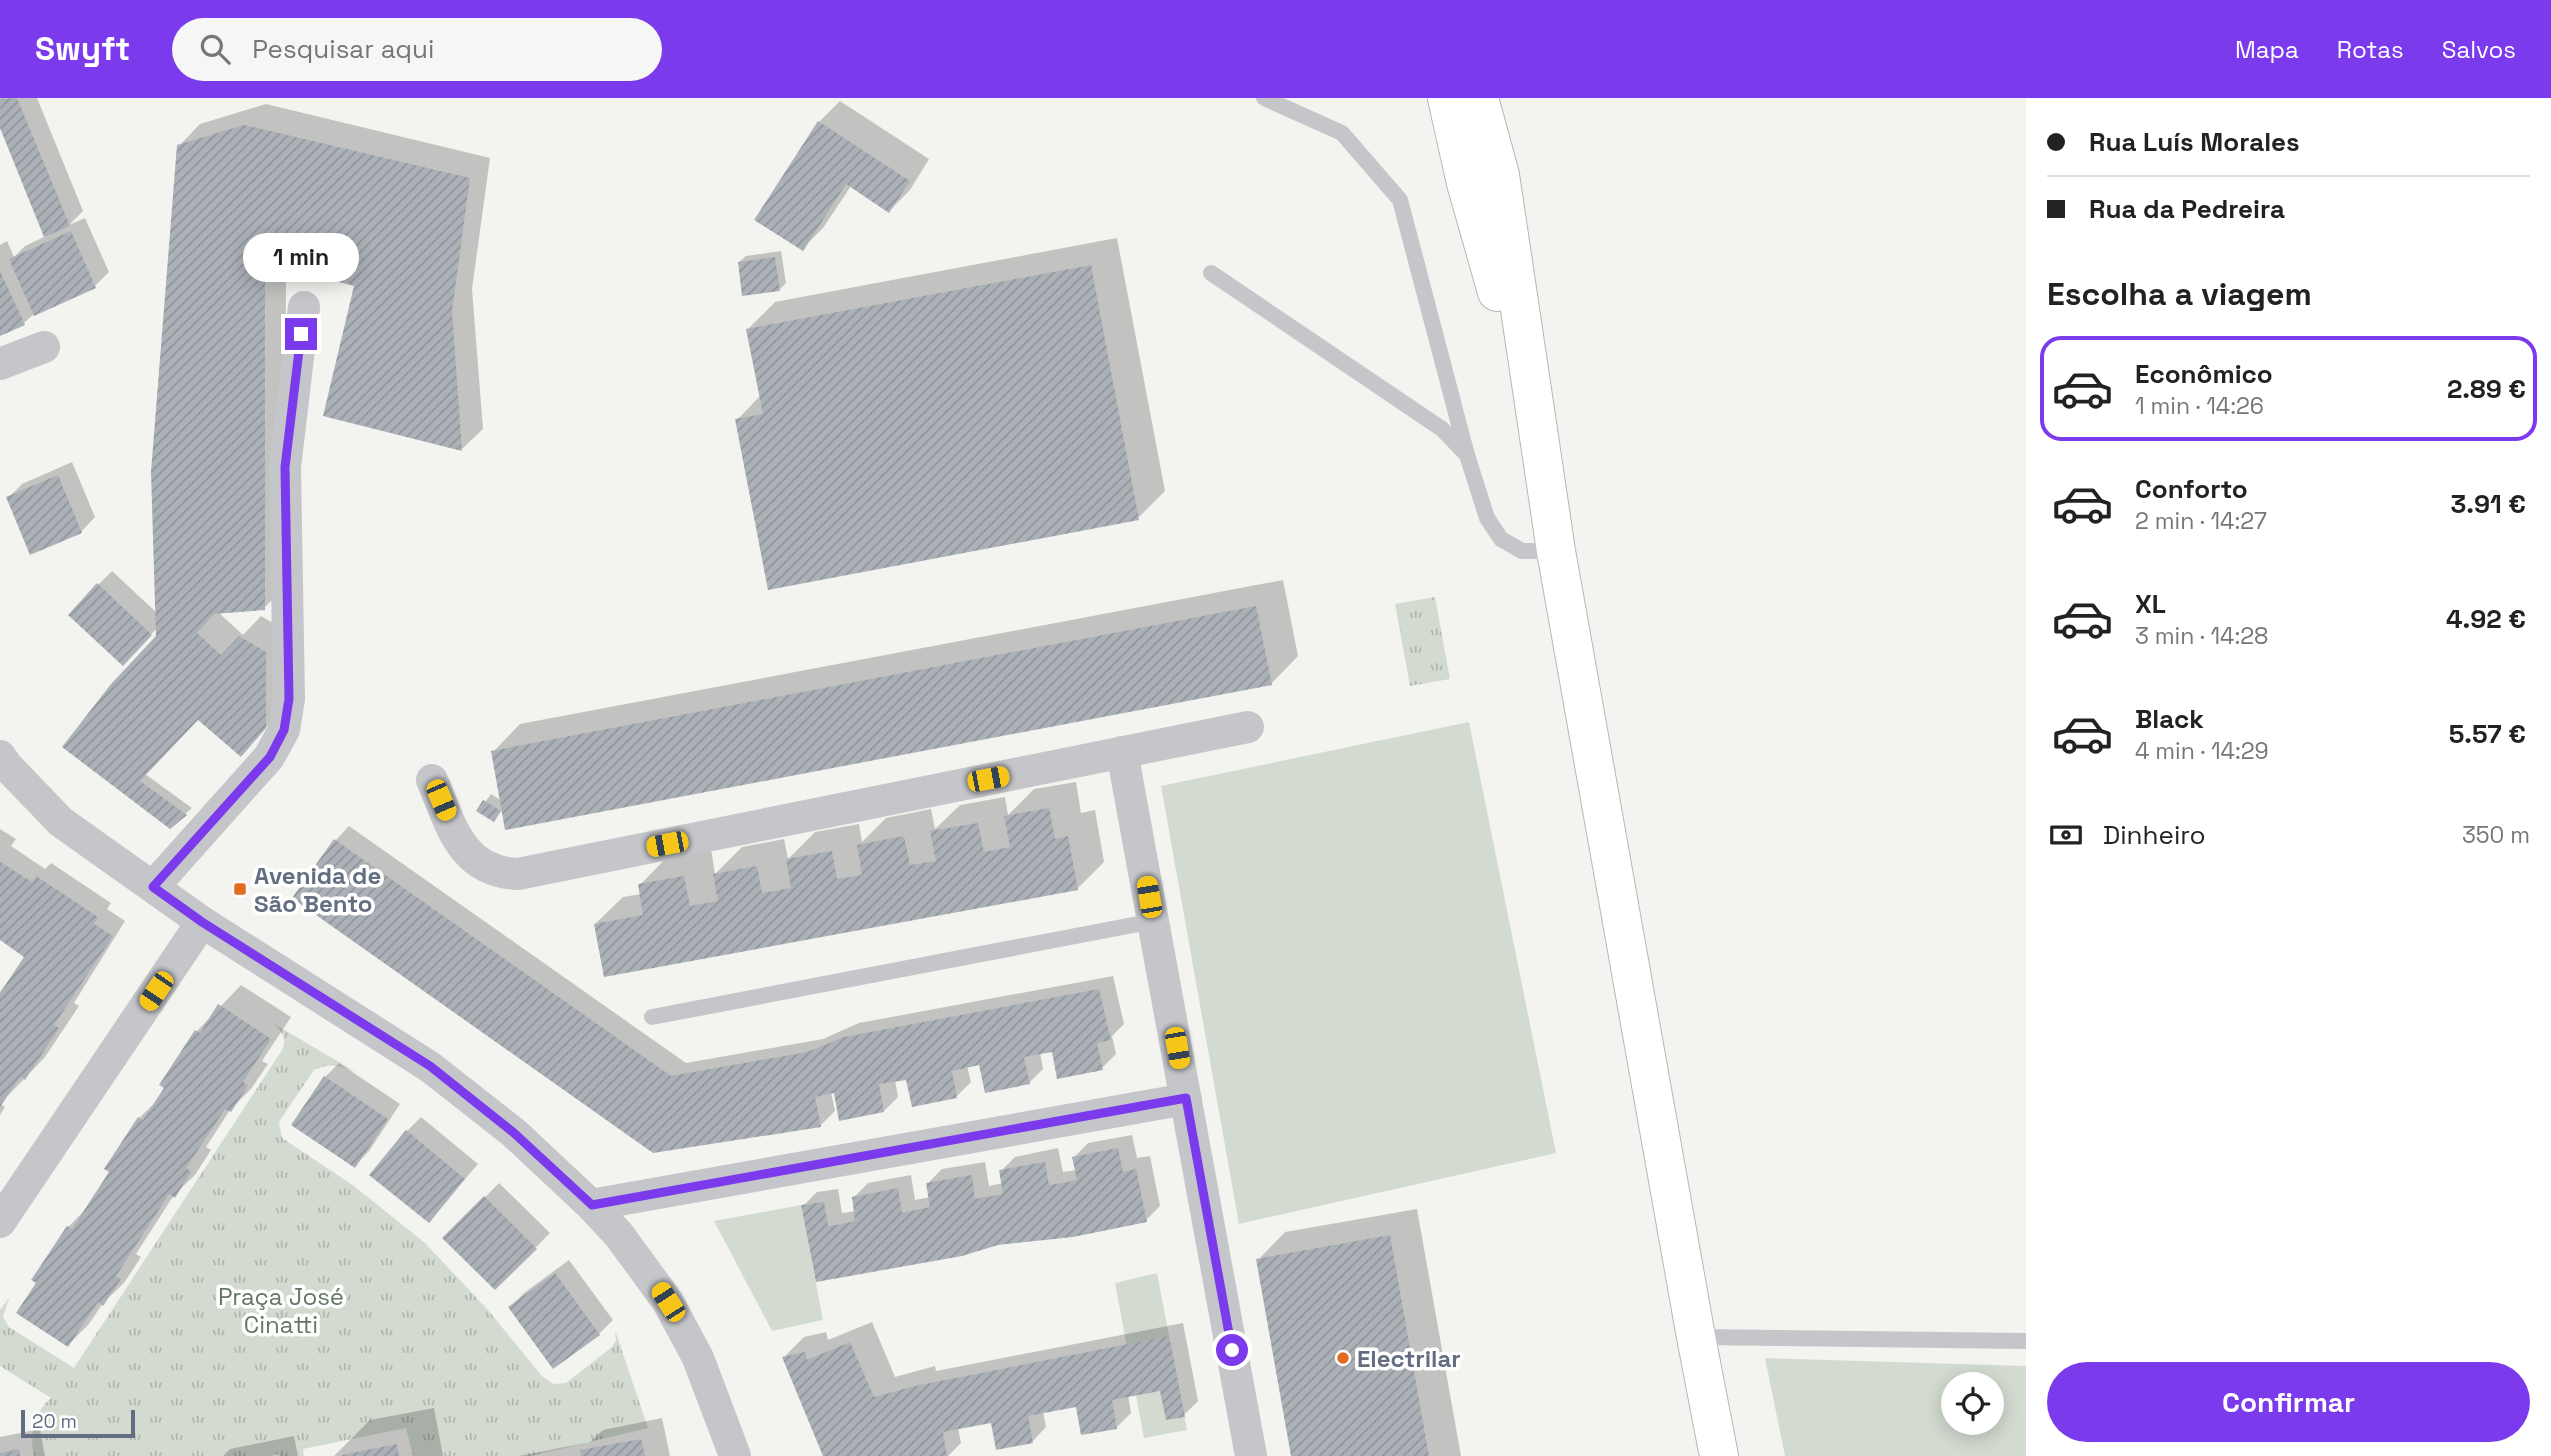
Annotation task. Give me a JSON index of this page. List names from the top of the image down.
{
  "parks": ["Praça José Cinatti"],
  "places": {
    "transit": ["Avenida de São Bento"],
    "other": ["Electrilar"]
  },
  "scale_bar": "20 m",
  "page": {
    "header": "Swyft",
    "search": "Pesquisar aqui",
    "nav": ["Mapa", "Rotas", "Salvos"],
    "banner": ["Rua Luís Morales", "Rua da Pedreira"],
    "bubble": "1 min",
    "heading": "Escolha a viagem",
    "list": [
      {
        "name": "Econômico",
        "note": "1 min · 14:26",
        "value": "2.89 €"
      },
      {
        "name": "Conforto",
        "note": "2 min · 14:27",
        "value": "3.91 €"
      },
      {
        "name": "XL",
        "note": "3 min · 14:28",
        "value": "4.92 €"
      },
      {
        "name": "Black",
        "note": "4 min · 14:29",
        "value": "5.57 €"
      }
    ],
    "pay": ["Dinheiro", "350 m"],
    "buttons": "Confirmar",
    "scale": "20 m"
  }
}
